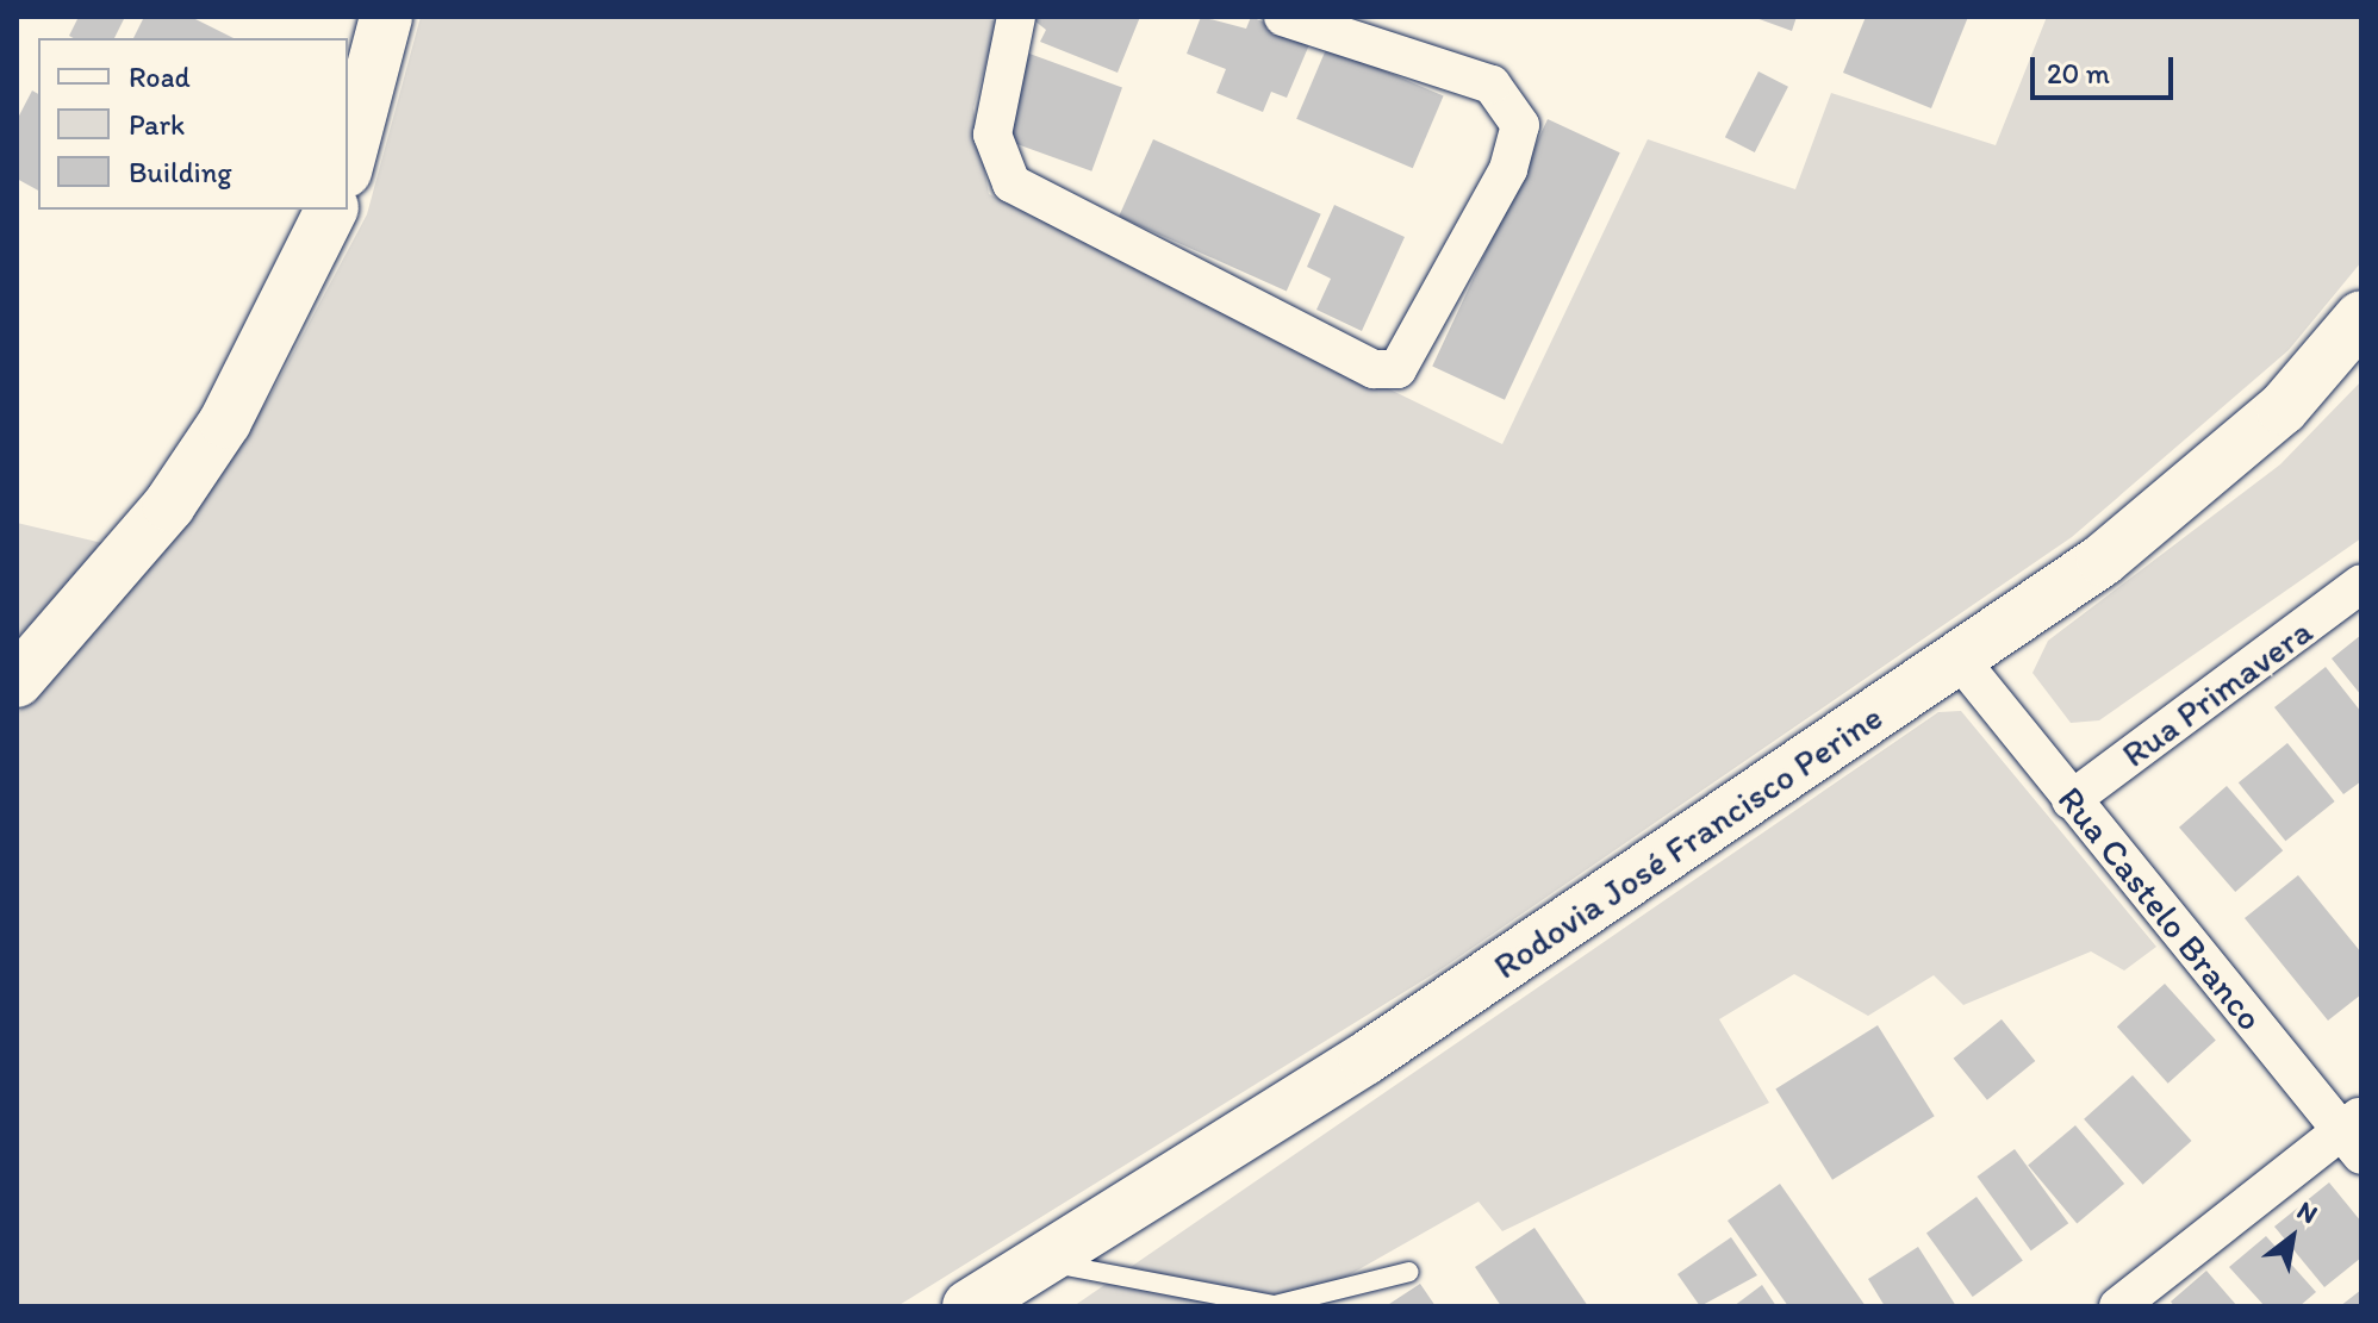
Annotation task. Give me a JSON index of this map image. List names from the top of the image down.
{
  "streets": {
    "main road": ["Rodovia José Francisco Perine"],
    "street": ["Rua Primavera", "Rua Castelo Branco"]
  },
  "crossings": [
    ["Rua Primavera", "Rua Castelo Branco"],
    ["Rodovia José Francisco Perine", "Rua Castelo Branco"]
  ],
  "legend": ["Road", "Park", "Building"],
  "scale_bar": "20 m",
  "north": "top right"
}
